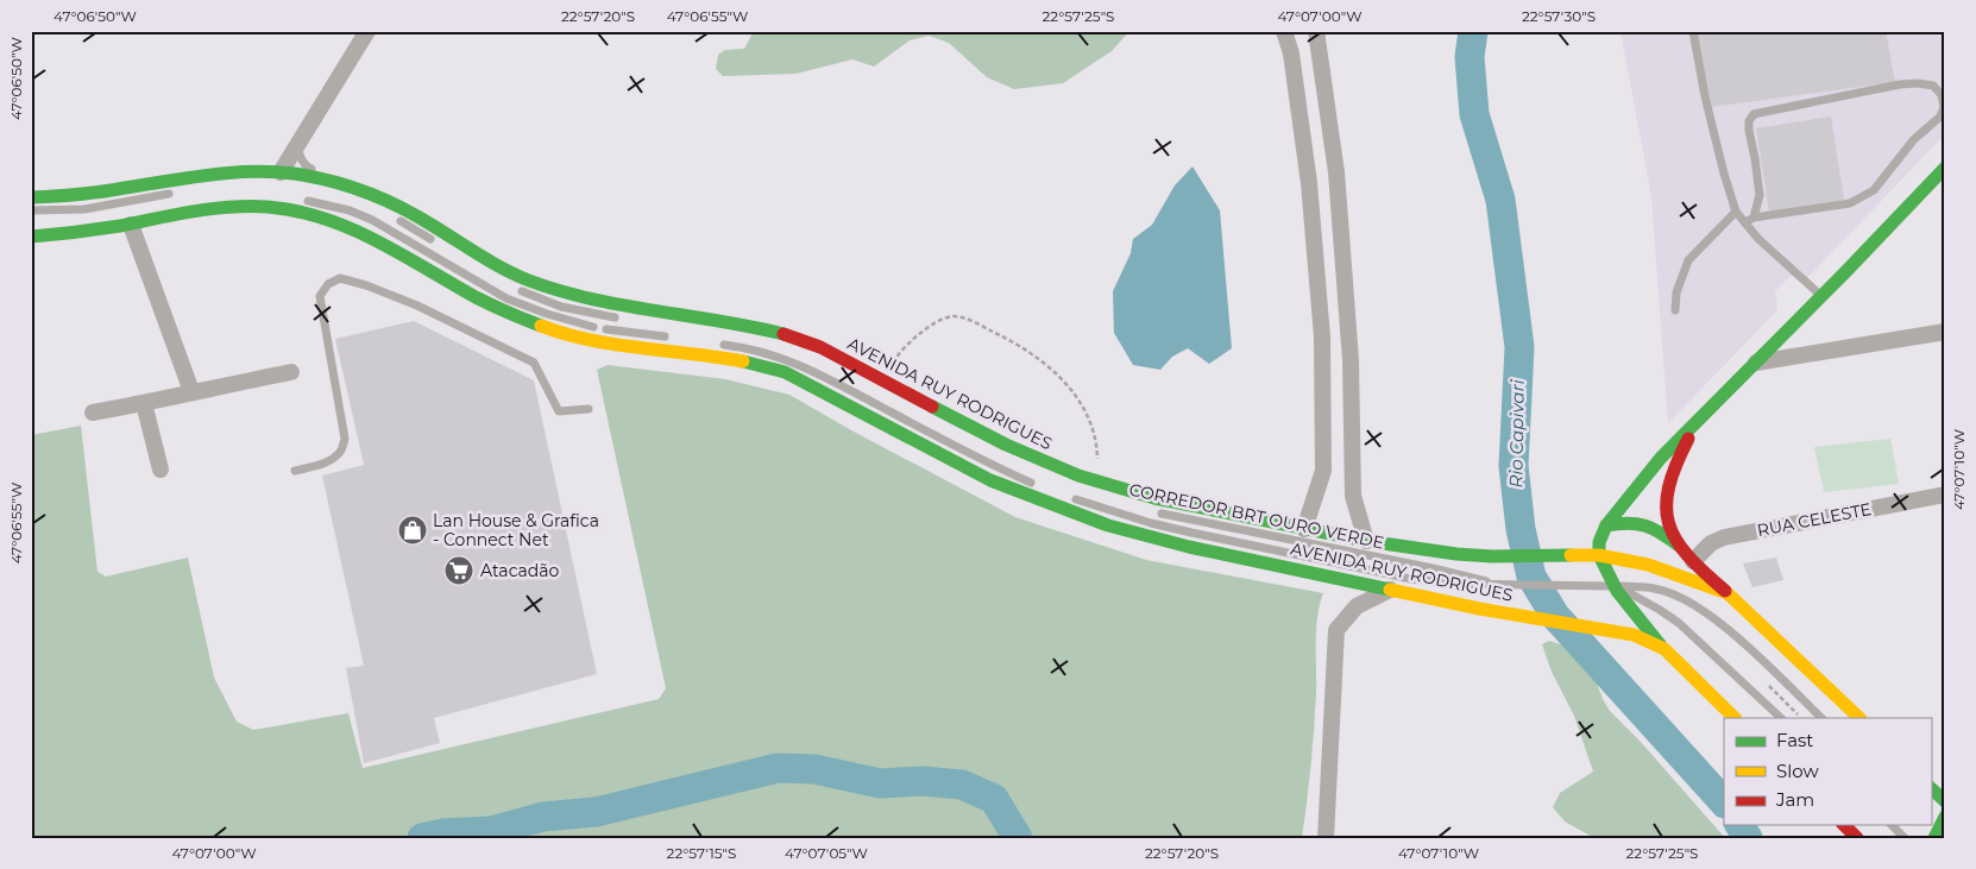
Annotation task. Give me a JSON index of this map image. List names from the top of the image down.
{
  "streets": {
    "main road": ["AVENIDA RUY RODRIGUES"],
    "street": ["RUA CELESTE"],
    "lane": ["CORREDOR BRT OURO VERDE"]
  },
  "water": ["Rio Capivari"],
  "places": {
    "shop": ["Lan House & Grafica - Connect Net"],
    "supermarket": ["Atacadão"]
  },
  "legend": ["Fast", "Slow", "Jam"],
  "coordinates": [
    "47°06'50\"W",
    "22°57'20\"S",
    "47°06'55\"W",
    "22°57'25\"S",
    "47°07'00\"W",
    "22°57'30\"S",
    "47°07'10\"W",
    "22°57'15\"S",
    "47°07'05\"W"
  ]
}
